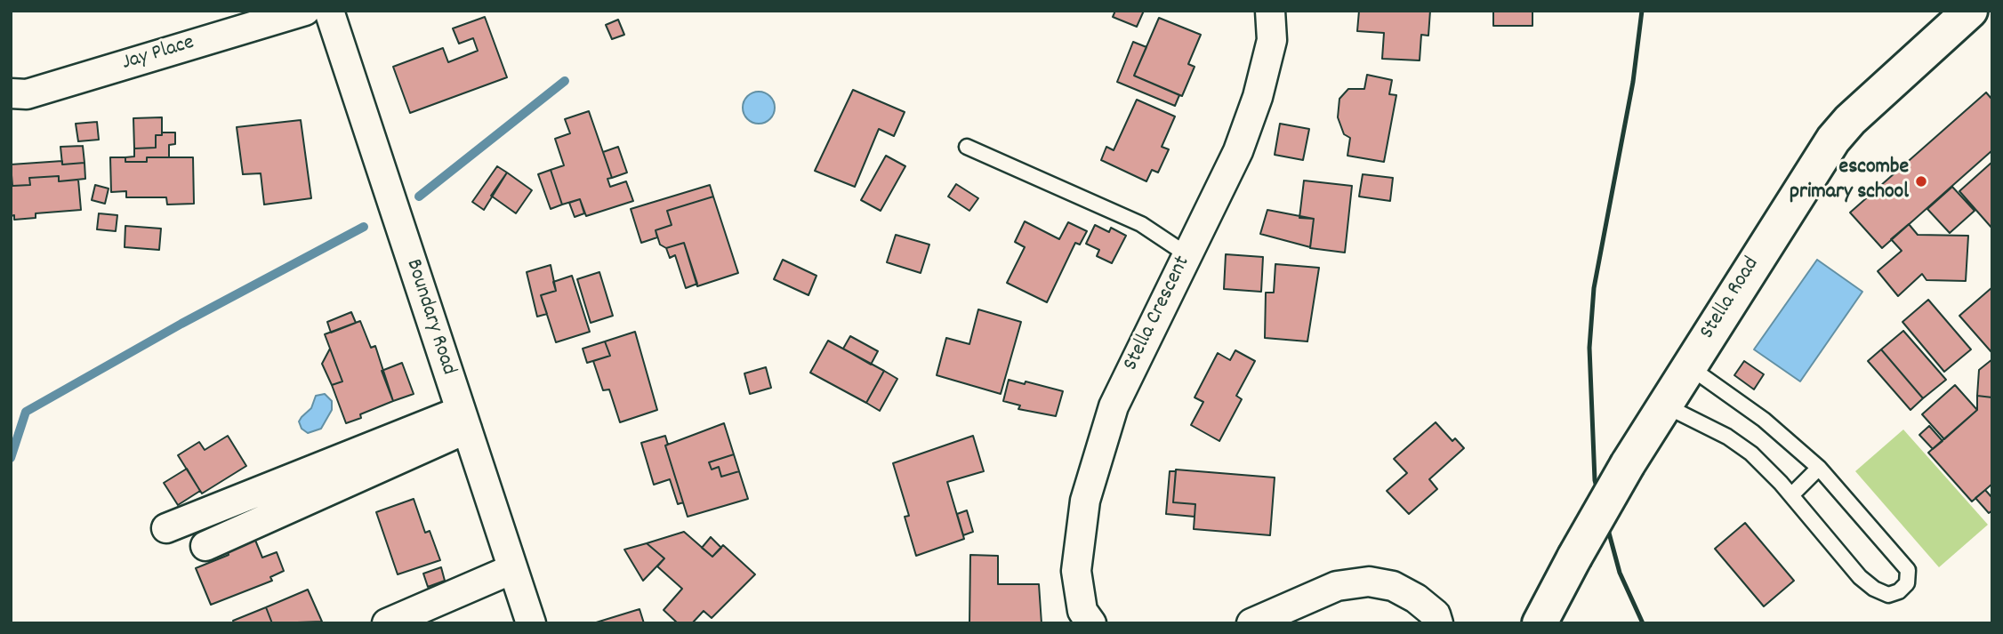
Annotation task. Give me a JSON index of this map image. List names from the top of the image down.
{
  "streets": {
    "main road": ["Stella Road"],
    "street": ["Jay Place", "Stella Crescent", "Boundary Road"]
  },
  "places": ["escombe primary school"]
}
